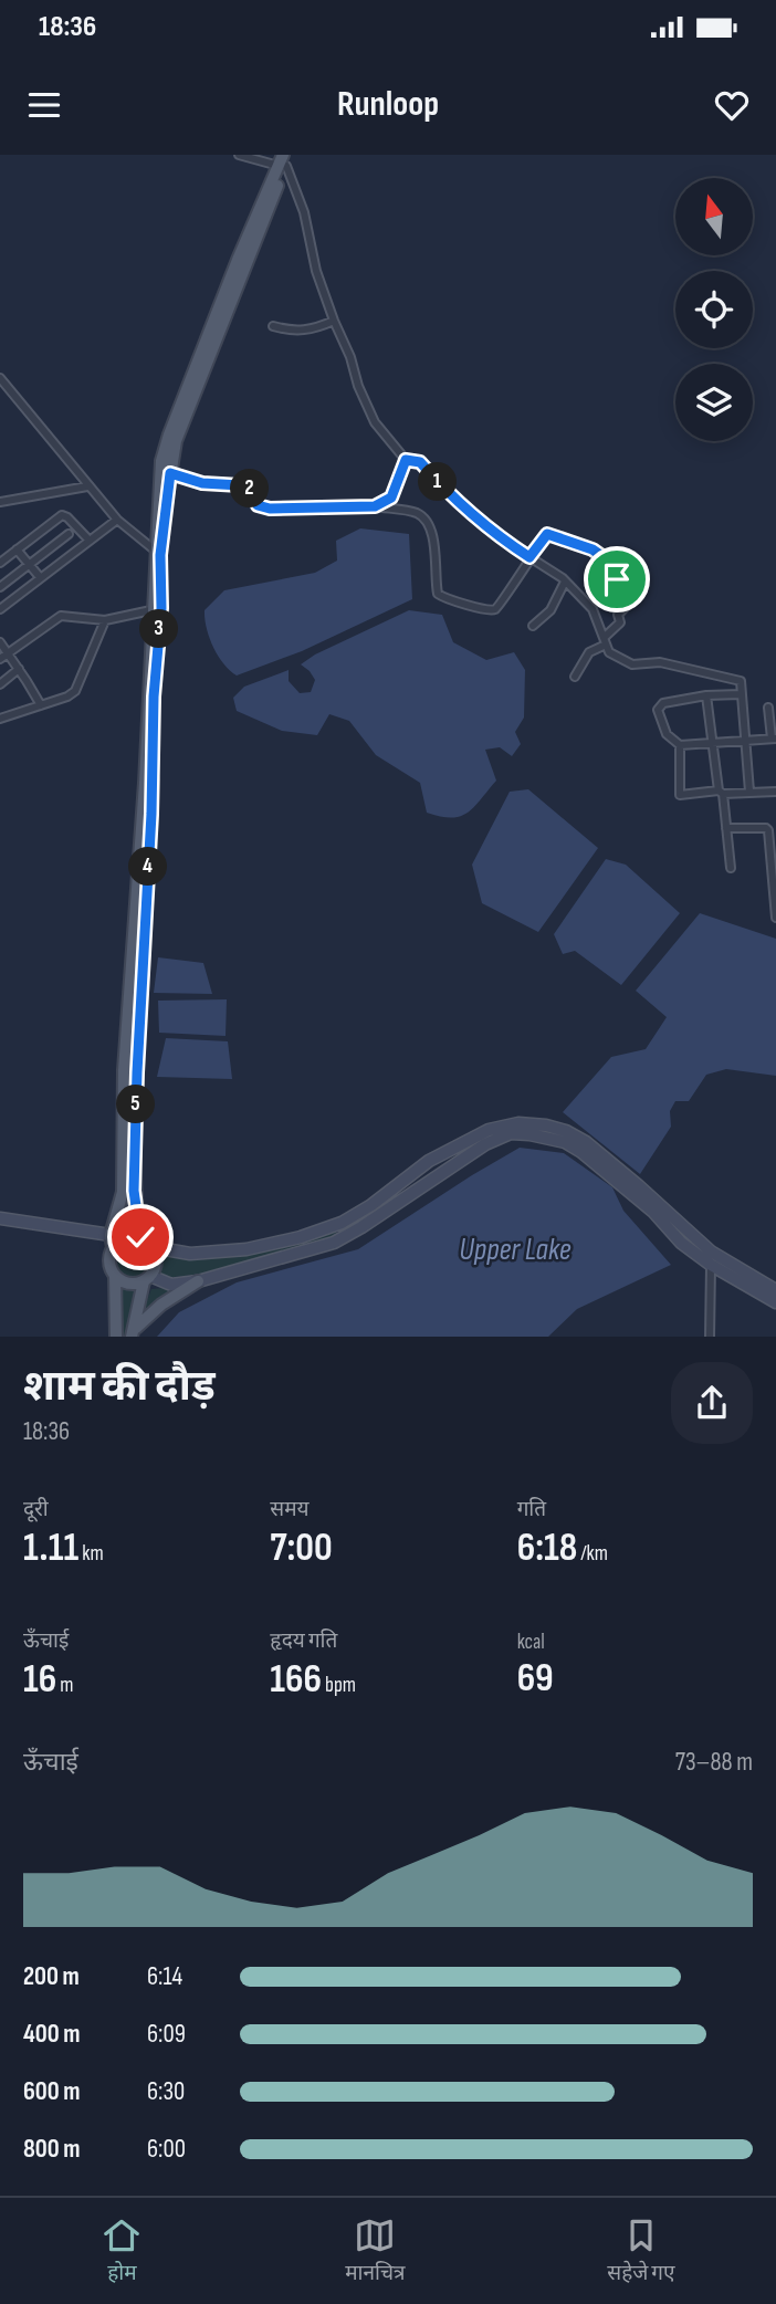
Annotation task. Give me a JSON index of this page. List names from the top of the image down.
{
  "water": ["Upper Lake"],
  "north": "top",
  "page": {
    "status": "18:36",
    "header": "Runloop",
    "pins": [
      "1",
      "2",
      "3",
      "4",
      "5"
    ],
    "heading": ["शाम की दौड़", "18:36"],
    "stats": [
      ["दूरी", "1.11 km"],
      ["समय", "7:00"],
      ["गति", "6:18 /km"],
      ["ऊँचाई", "16 m"],
      ["हृदय गति", "166 bpm"],
      ["kcal", "69"]
    ],
    "chart": ["ऊँचाई", "73–88 m"],
    "list": [
      {
        "name": "200 m",
        "note": "6:14"
      },
      {
        "name": "400 m",
        "note": "6:09"
      },
      {
        "name": "600 m",
        "note": "6:30"
      },
      {
        "name": "800 m",
        "note": "6:00"
      }
    ],
    "tabs": ["होम", "मानचित्र", "सहेजे गए"]
  }
}
